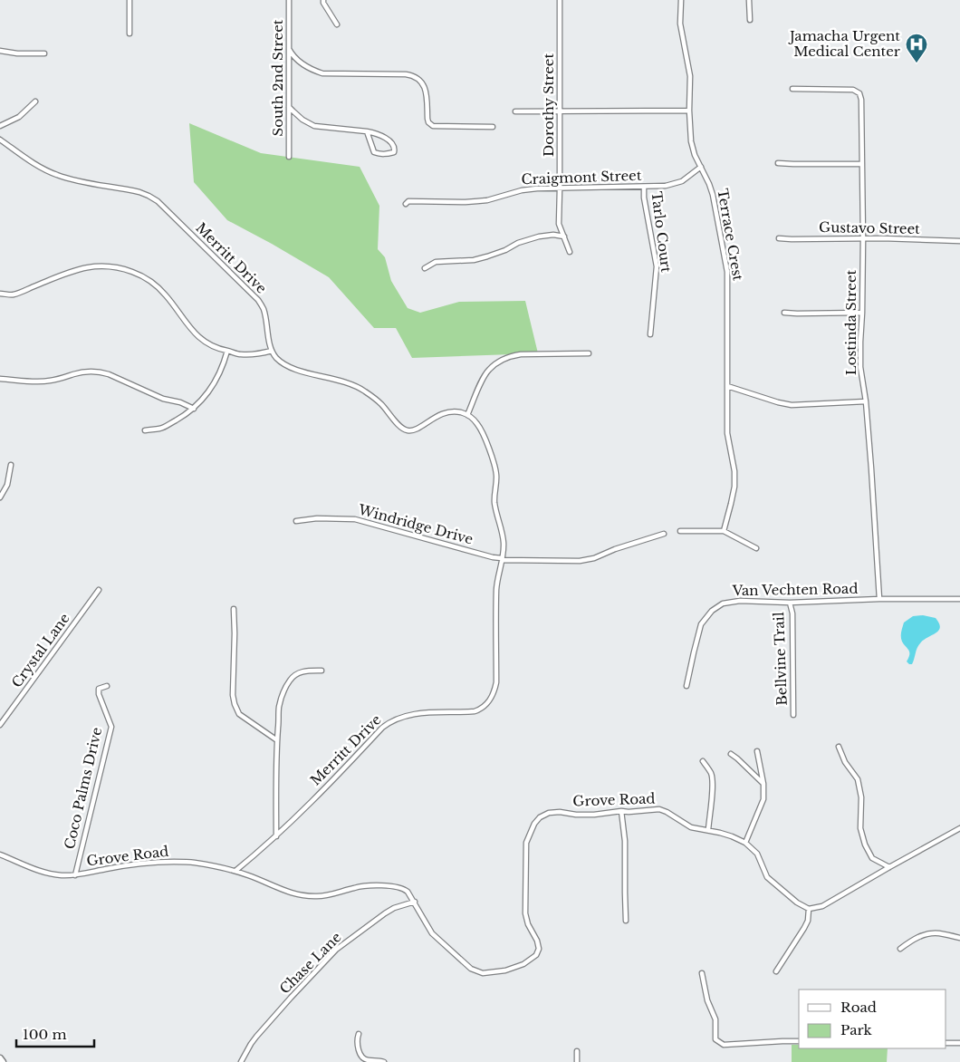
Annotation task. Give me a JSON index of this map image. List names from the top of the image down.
{
  "streets": {
    "street": [
      "South 2nd Street",
      "Dorothy Street",
      "Craigmont Street",
      "Gustavo Street",
      "Tarlo Court",
      "Terrace Crest",
      "Merritt Drive",
      "Lostinda Street",
      "Windridge Drive",
      "Van Vechten Road",
      "Crystal Lane",
      "Bellvine Trail",
      "Coco Palms Drive",
      "Grove Road",
      "Chase Lane"
    ]
  },
  "crossings": [
    ["Dorothy Street", "Craigmont Street"],
    ["Craigmont Street", "Tarlo Court"],
    ["Craigmont Street", "Terrace Crest"],
    ["Gustavo Street", "Lostinda Street"],
    ["Merritt Drive", "Windridge Drive"],
    ["Merritt Drive", "Grove Road"],
    ["Lostinda Street", "Van Vechten Road"],
    ["Van Vechten Road", "Bellvine Trail"],
    ["Coco Palms Drive", "Grove Road"],
    ["Grove Road", "Chase Lane"]
  ],
  "places": {
    "hospital": ["Jamacha Urgent Medical Center"]
  },
  "legend": ["Road", "Park"],
  "scale_bar": "100 m"
}
